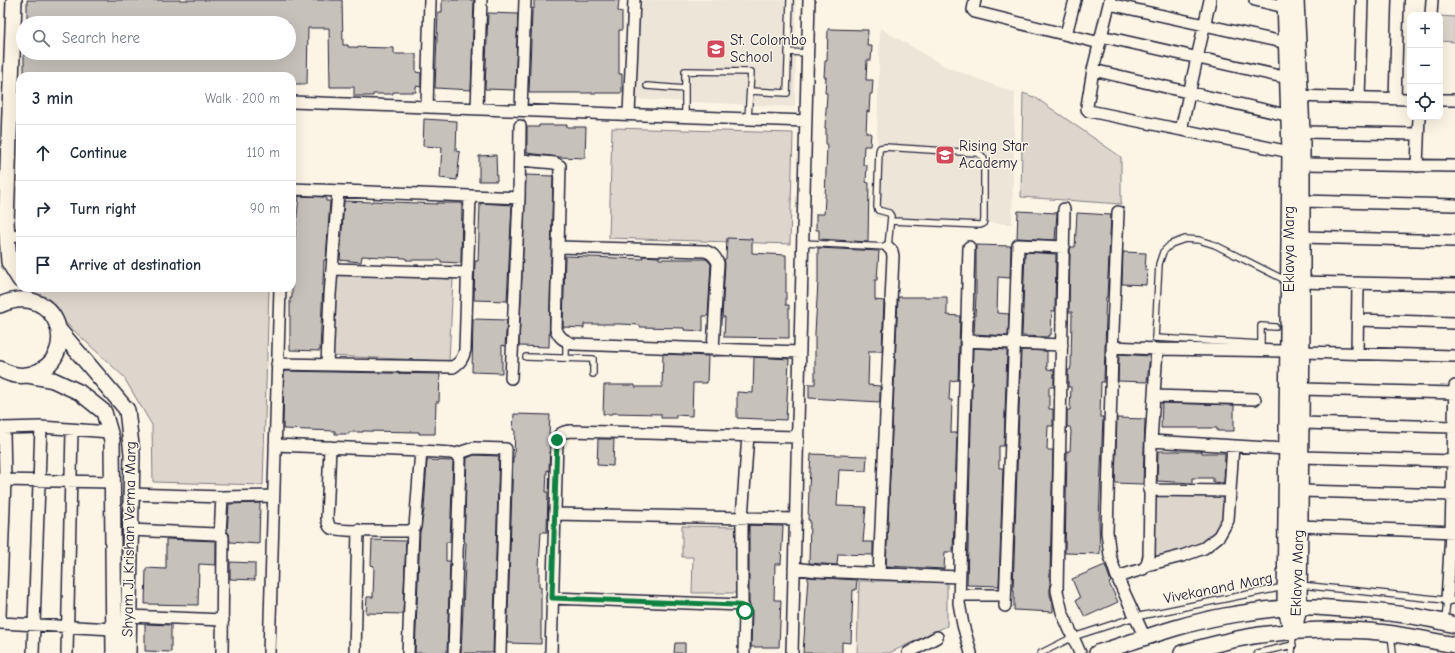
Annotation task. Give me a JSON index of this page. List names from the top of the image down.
{
  "streets": {
    "street": ["Eklavya Marg", "Shyam Ji Krishan Verma Marg"],
    "lane": ["Vivekanand Marg"]
  },
  "crossings": [
    ["Eklavya Marg", "Vivekanand Marg"]
  ],
  "places": {
    "school or university": ["St. Colombo School", "Rising Star Academy"]
  },
  "page": {
    "map_buttons": ["+", "−"],
    "search": "Search here",
    "heading": ["3 min", "Walk · 200 m"],
    "list": [
      ["Continue", "110 m"],
      ["Turn right", "90 m"],
      "Arrive at destination"
    ]
  }
}
